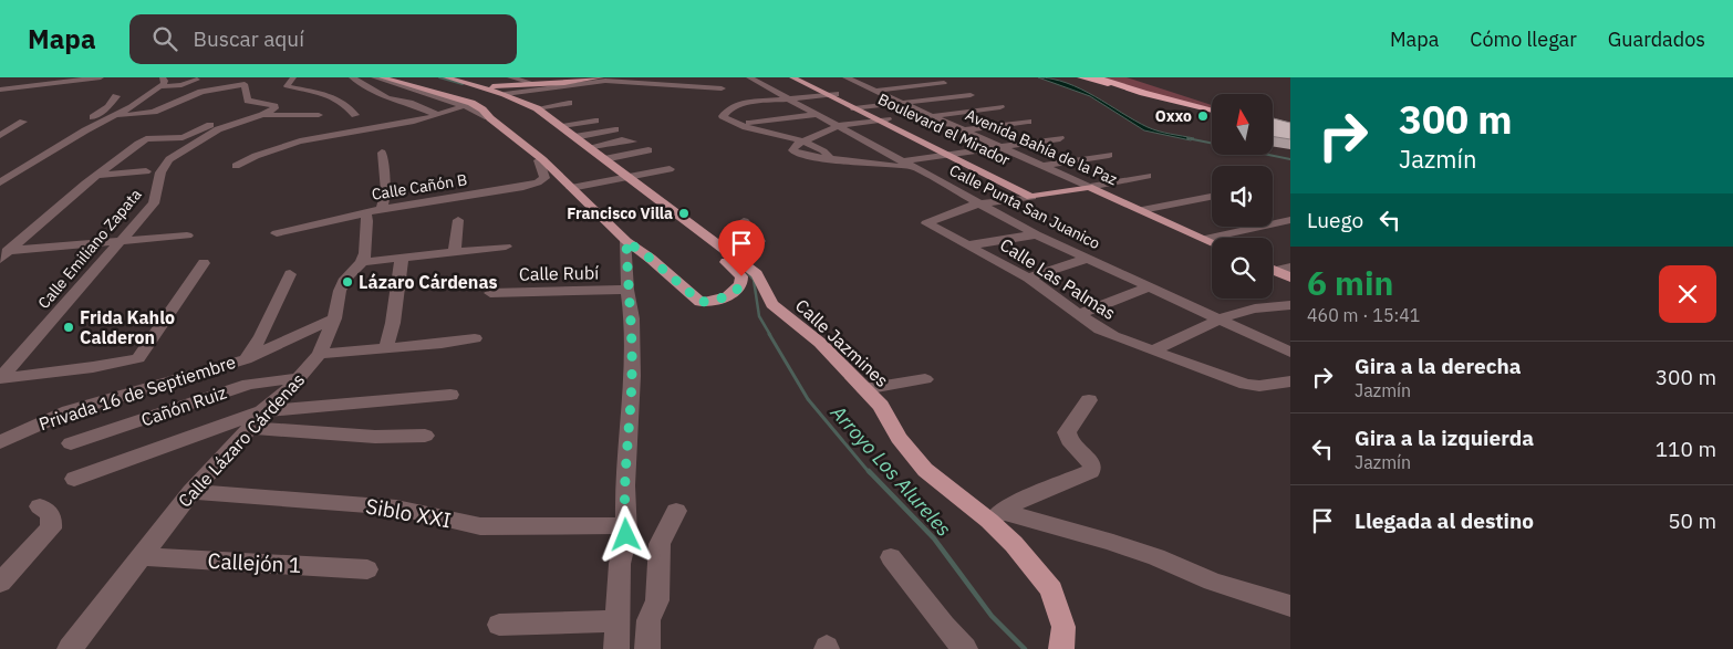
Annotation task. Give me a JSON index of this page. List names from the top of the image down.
{
  "streets": {
    "main road": ["Boulevard el Mirador", "Avenida Bahía de la Paz", "Calle Jazmines"],
    "street": [
      "Calle Cañón B",
      "Calle Punta San Juanico",
      "Calle Emiliano Zapata",
      "Calle Rubí",
      "Calle Las Palmas",
      "Privada 16 de Septiembre",
      "Cañón Ruiz",
      "Calle Lázaro Cárdenas",
      "Siblo XXI",
      "Callejón 1"
    ]
  },
  "crossings": [
    ["Calle Punta San Juanico", "Calle Las Palmas"],
    ["Privada 16 de Septiembre", "Calle Lázaro Cárdenas"],
    ["Cañón Ruiz", "Calle Lázaro Cárdenas"],
    ["Calle Lázaro Cárdenas", "Siblo XXI"],
    ["Calle Lázaro Cárdenas", "Callejón 1"]
  ],
  "water": ["Arroyo Los Alureles"],
  "places": [
    "Oxxo",
    "Francisco Villa",
    "Lázaro Cárdenas",
    "Frida Kahlo Calderon"
  ],
  "north": "top",
  "page": {
    "header": "Mapa",
    "search": "Buscar aquí",
    "nav": ["Mapa", "Cómo llegar", "Guardados"],
    "turn": ["300 m", "Jazmín"],
    "then": "Luego",
    "heading": ["6 min", "460 m · 15:41"],
    "list": [
      {
        "name": "Gira a la derecha",
        "note": "Jazmín",
        "value": "300 m"
      },
      {
        "name": "Gira a la izquierda",
        "note": "Jazmín",
        "value": "110 m"
      },
      {
        "name": "Llegada al destino",
        "value": "50 m"
      }
    ]
  }
}
